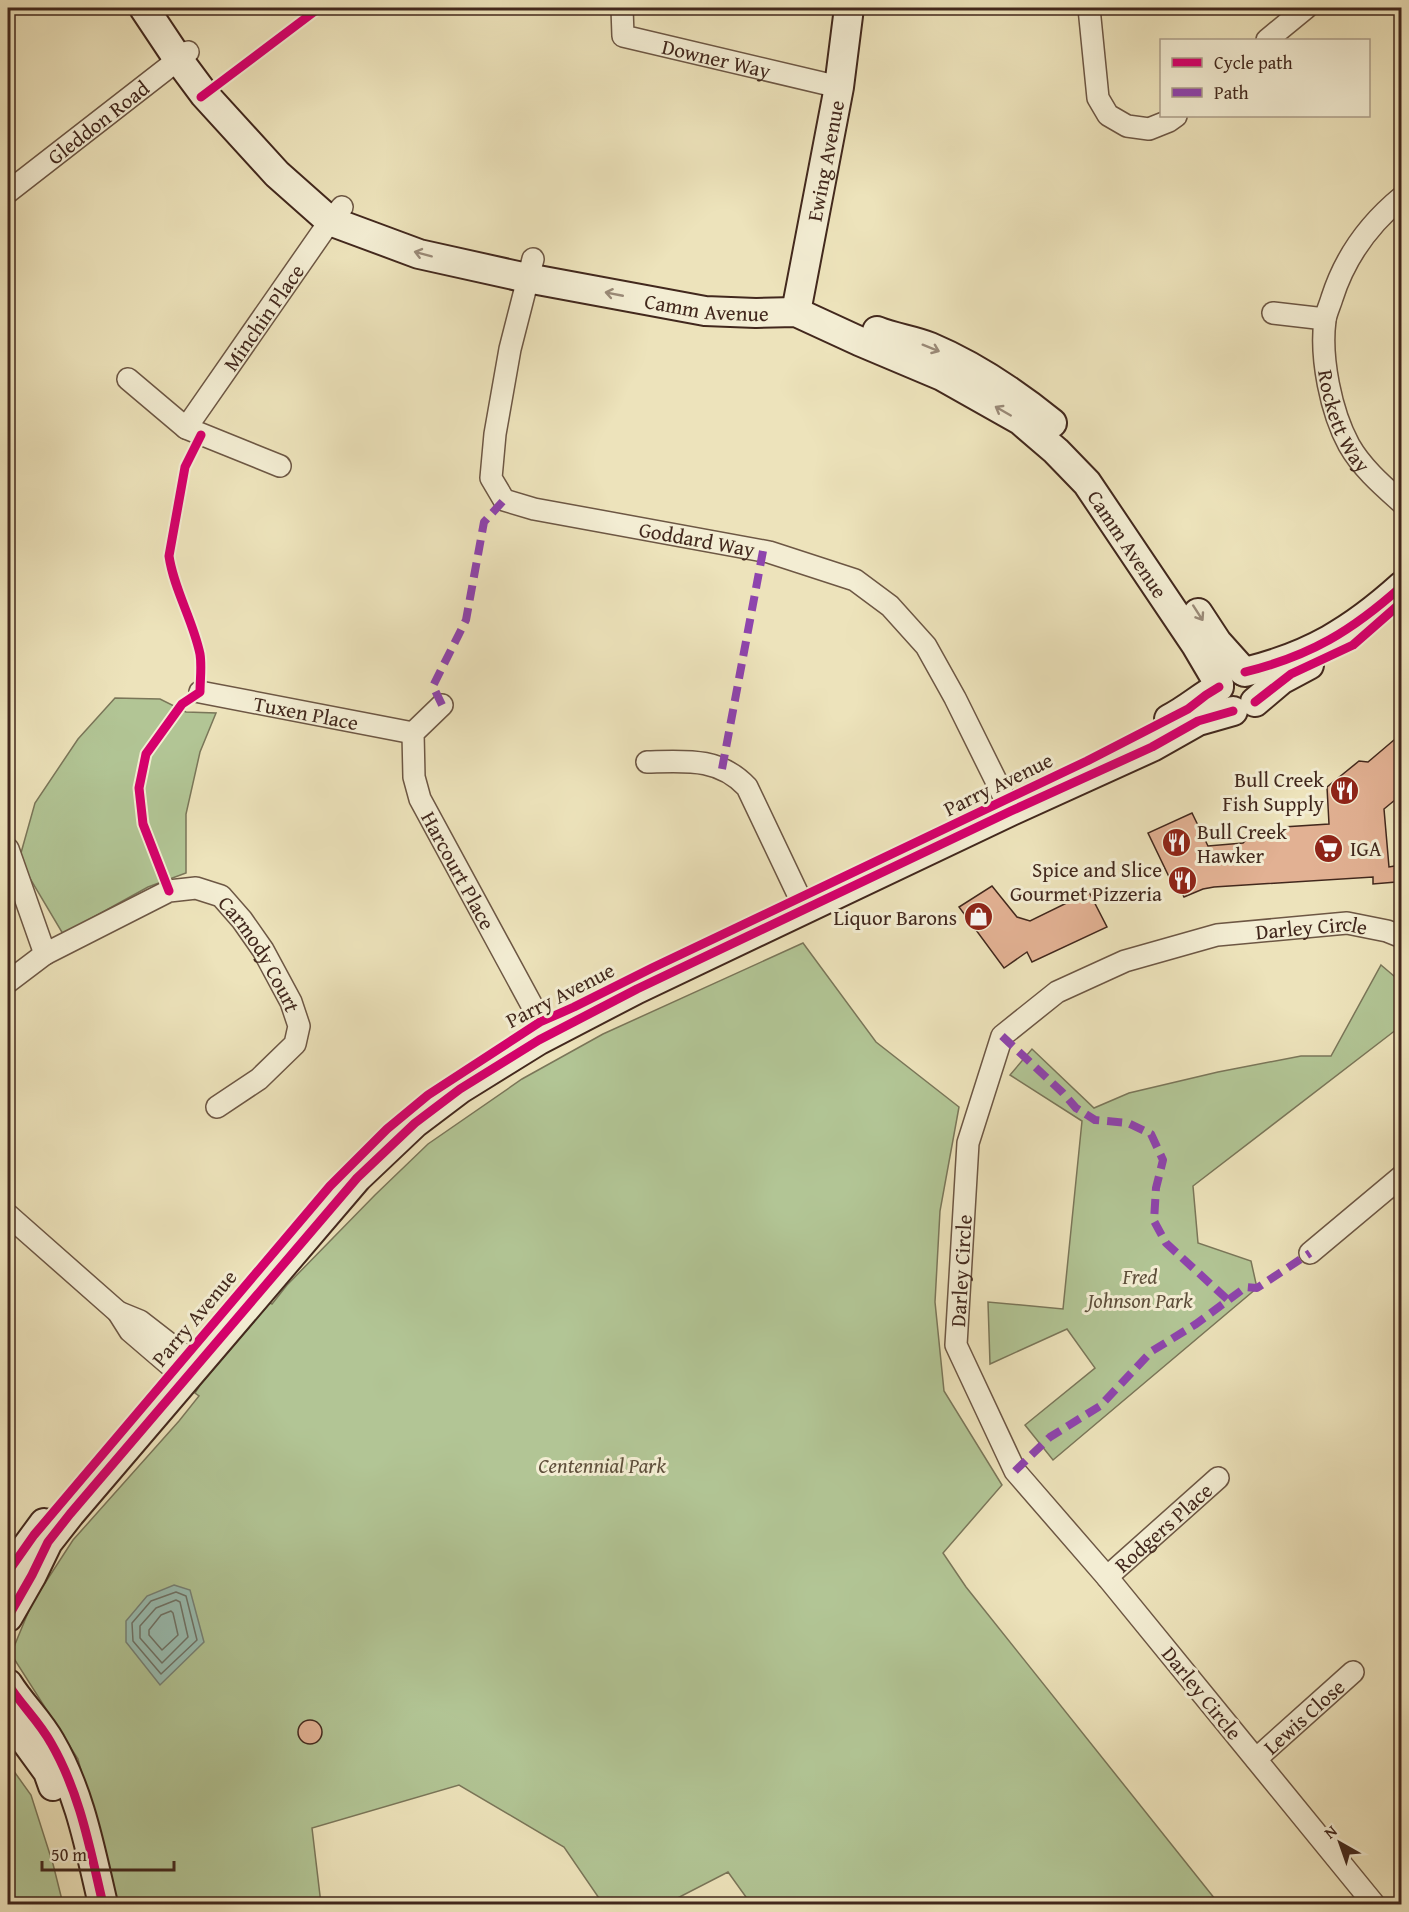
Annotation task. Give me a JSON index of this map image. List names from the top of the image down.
{
  "streets": {
    "main road": ["Ewing Avenue", "Camm Avenue", "Parry Avenue"],
    "street": [
      "Downer Way",
      "Gleddon Road",
      "Minchin Place",
      "Rockett Way",
      "Goddard Way",
      "Tuxen Place",
      "Harcourt Place",
      "Darley Circle",
      "Carmody Court",
      "Rodgers Place",
      "Lewis Close"
    ]
  },
  "crossings": [
    ["Downer Way", "Ewing Avenue"],
    ["Gleddon Road", "Camm Avenue"],
    ["Ewing Avenue", "Camm Avenue"],
    ["Camm Avenue", "Minchin Place"],
    ["Camm Avenue", "Goddard Way"],
    ["Camm Avenue", "Parry Avenue"],
    ["Goddard Way", "Parry Avenue"],
    ["Tuxen Place", "Harcourt Place"],
    ["Parry Avenue", "Harcourt Place"],
    ["Darley Circle", "Rodgers Place"],
    ["Darley Circle", "Lewis Close"]
  ],
  "parks": ["Fred Johnson Park", "Centennial Park"],
  "places": {
    "restaurant": ["Bull Creek Fish Supply", "Bull Creek Hawker", "Spice and Slice Gourmet Pizzeria"],
    "supermarket": ["IGA"],
    "shop": ["Liquor Barons"]
  },
  "legend": ["Cycle path", "Path"],
  "scale_bar": "50 m",
  "north": "top left"
}
